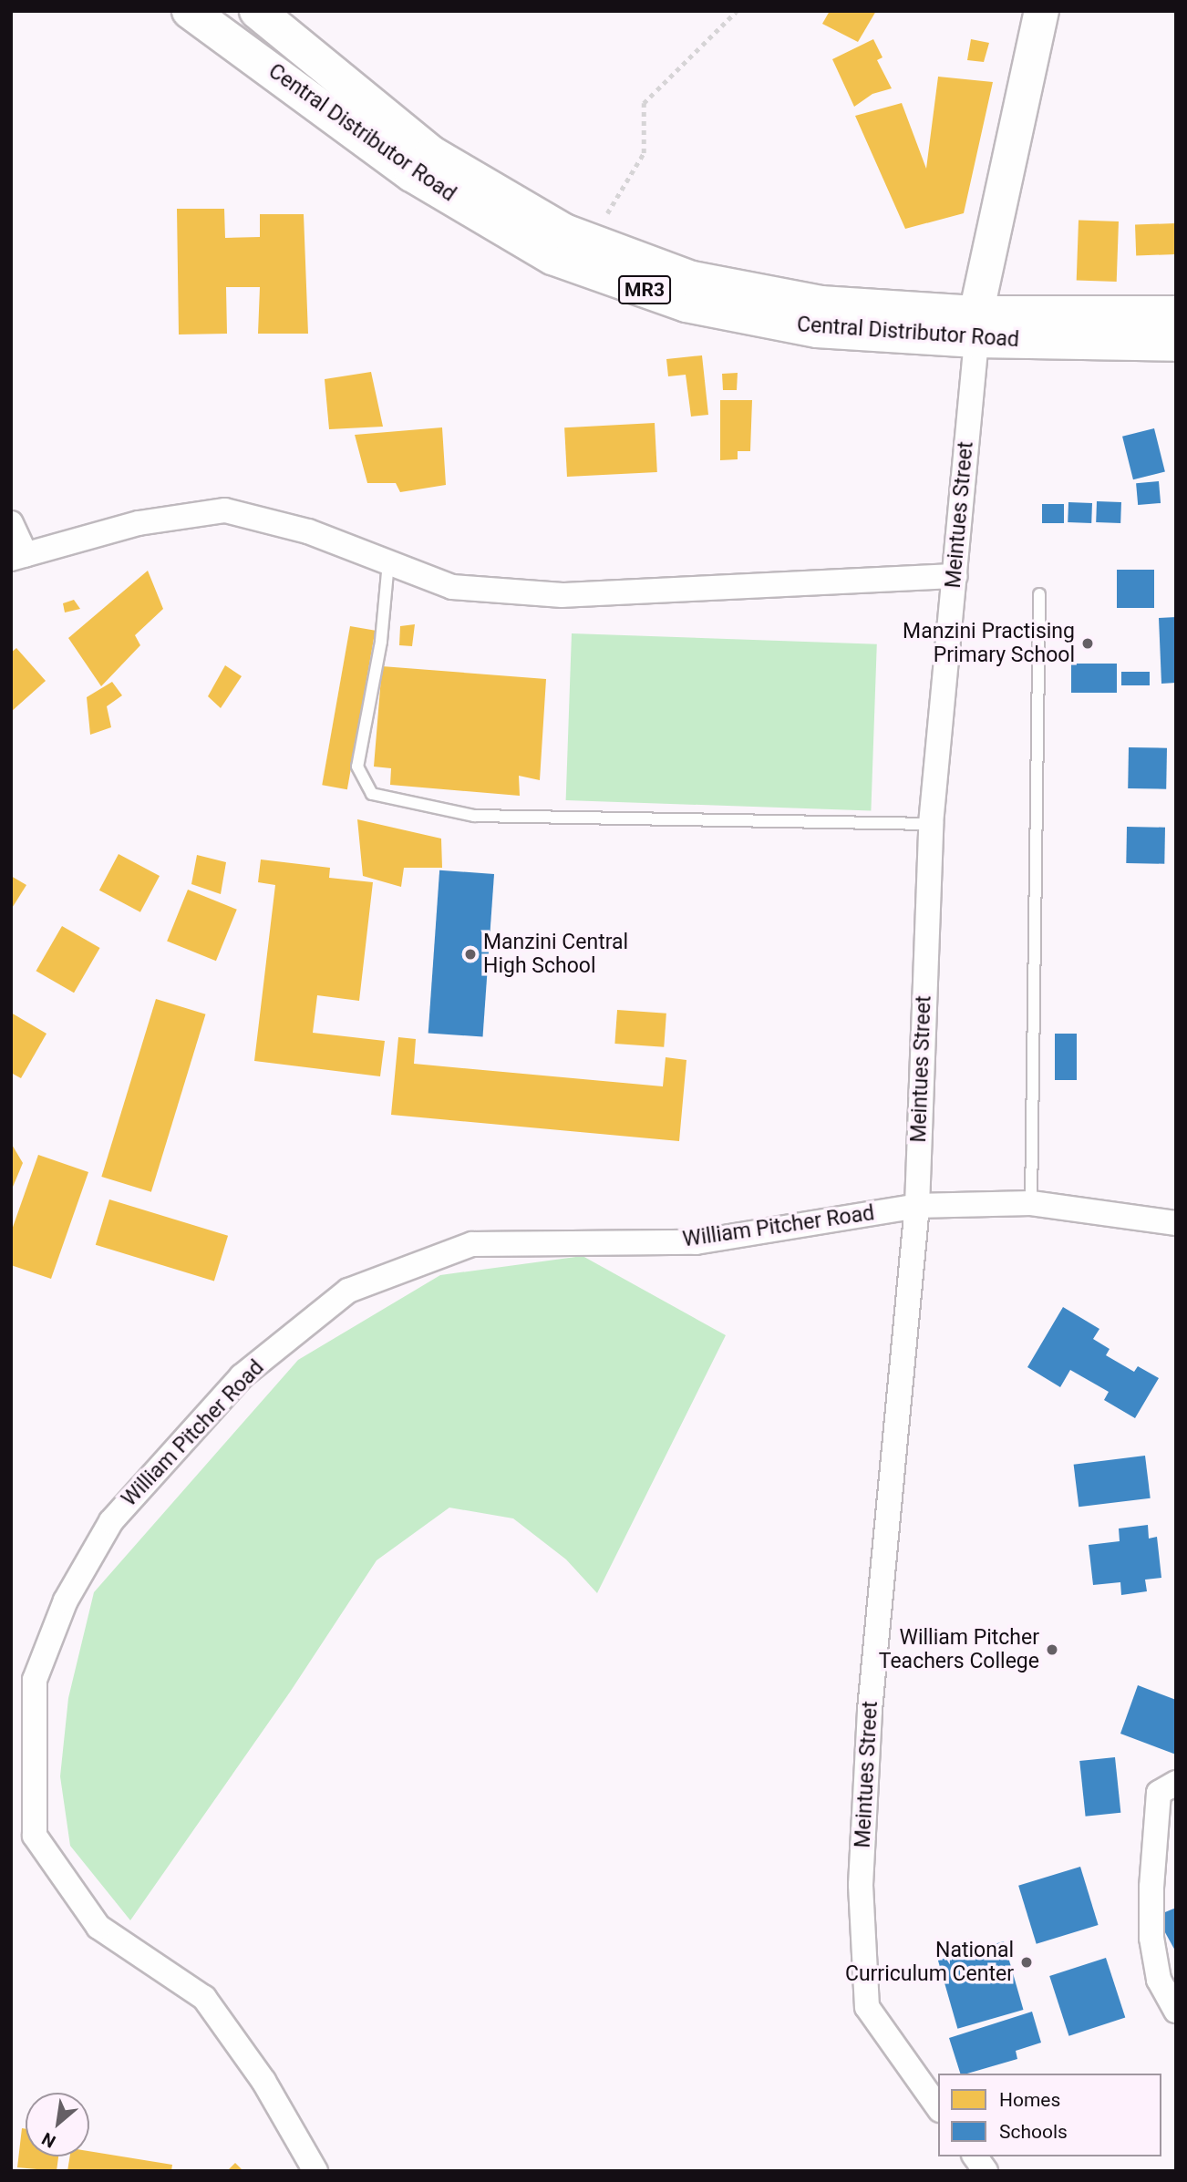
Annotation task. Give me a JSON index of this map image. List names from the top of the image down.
{
  "streets": {
    "highway": ["Central Distributor Road", "MR3"],
    "street": ["Meintues Street", "William Pitcher Road"]
  },
  "crossings": [
    ["Central Distributor Road", "Meintues Street"],
    ["Meintues Street", "William Pitcher Road"]
  ],
  "places": [
    "Manzini Practising Primary School",
    "Manzini Central High School",
    "William Pitcher Teachers College",
    "National Curriculum Center"
  ],
  "legend": ["Homes", "Schools"],
  "north": "bottom left"
}
